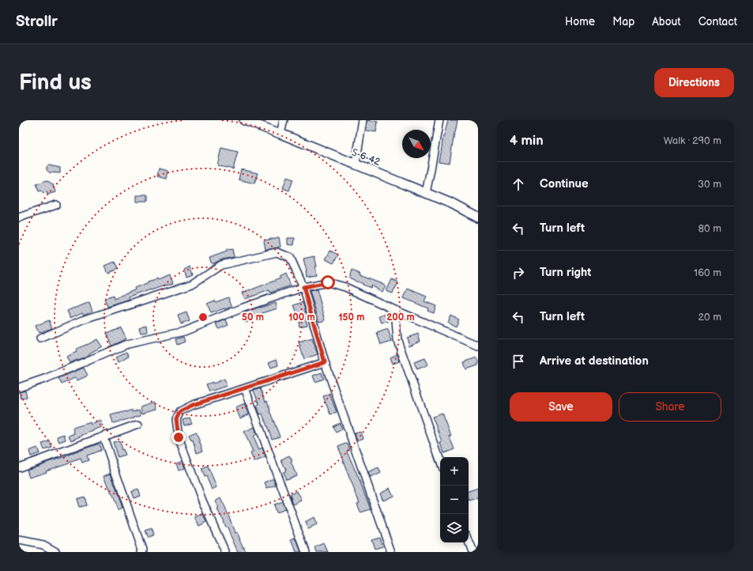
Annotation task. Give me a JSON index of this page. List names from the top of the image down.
{
  "streets": {
    "main road": ["Տ-6-42"]
  },
  "north": "bottom right",
  "page": {
    "header": "Strollr",
    "nav": [
      "Home",
      "Map",
      "About",
      "Contact"
    ],
    "buttons": [
      "Directions",
      ["Save", "Share"]
    ],
    "title": "Find us",
    "heading": ["4 min", "Walk · 290 m"],
    "list": [
      ["Continue", "30 m"],
      ["Turn left", "80 m"],
      ["Turn right", "160 m"],
      ["Turn left", "20 m"],
      "Arrive at destination"
    ],
    "map_buttons": ["+", "−"]
  },
  "rings": [
    "50 m",
    "100 m",
    "150 m",
    "200 m"
  ]
}
